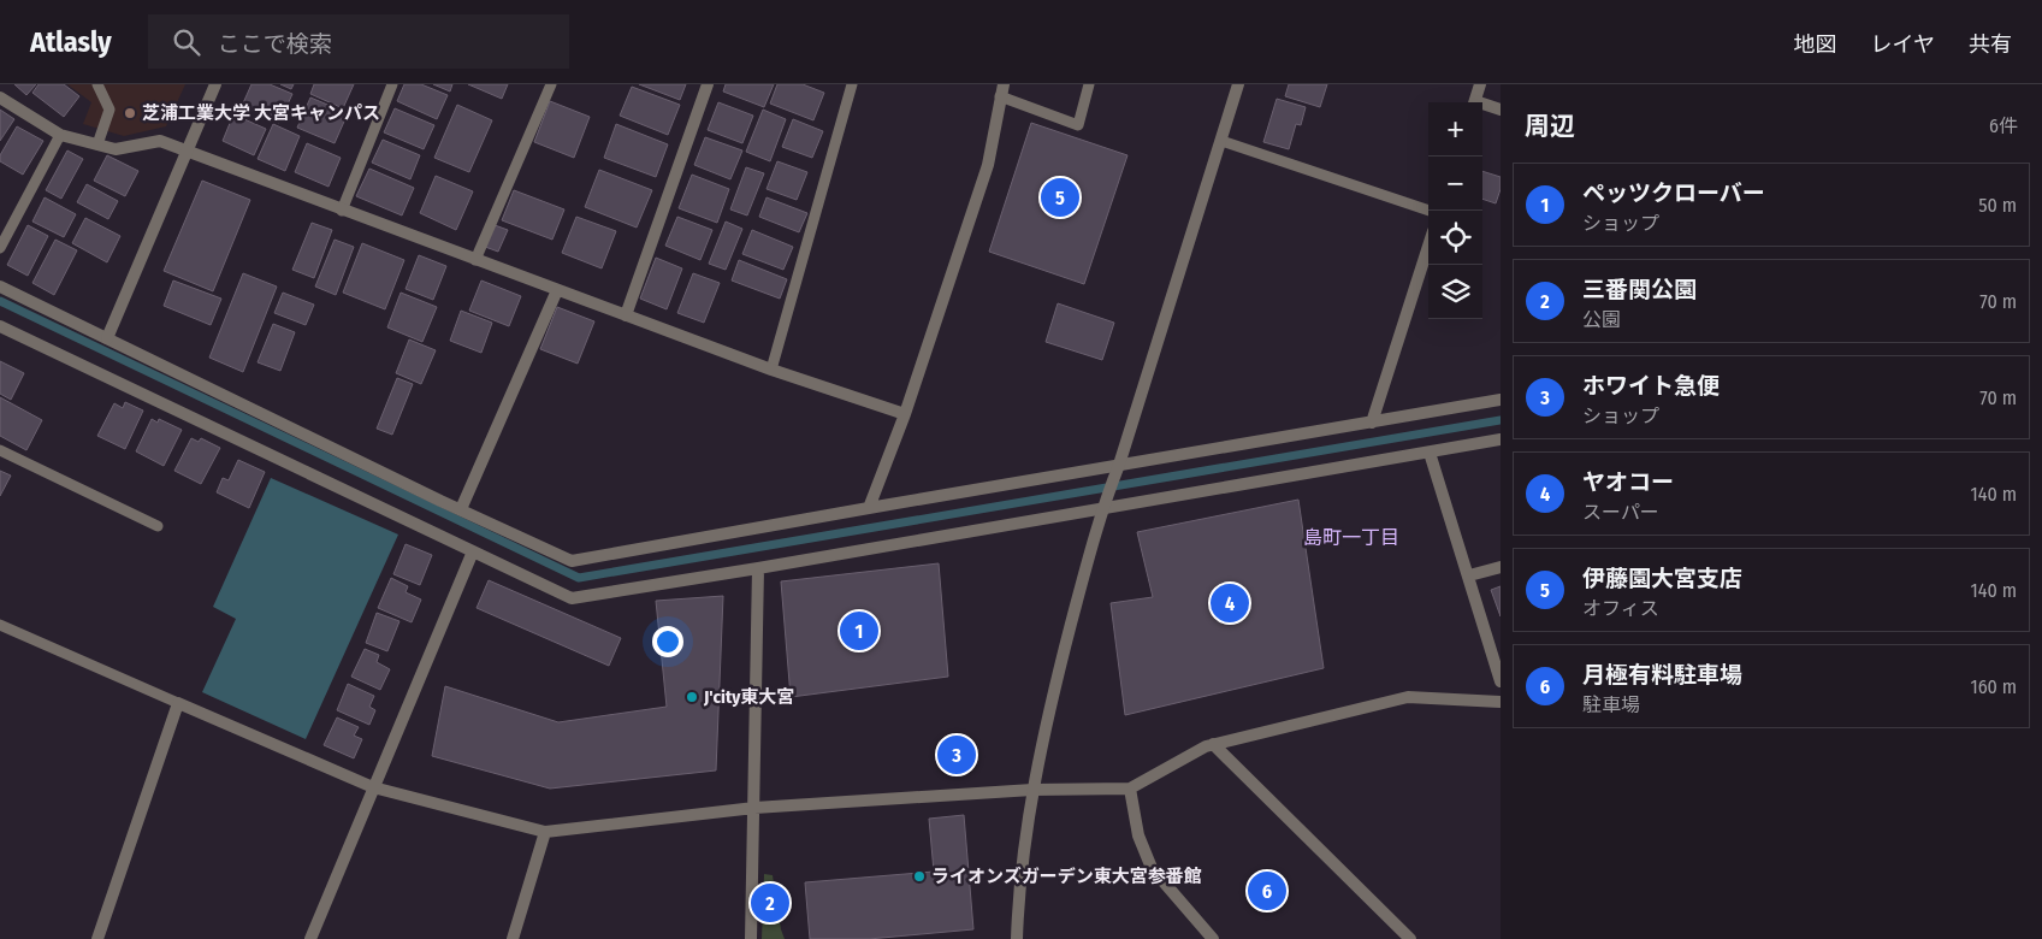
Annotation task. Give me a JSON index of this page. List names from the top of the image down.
{
  "districts": ["島町一丁目"],
  "places": ["芝浦工業大学 大宮キャンパス", "J'city東大宮", "ライオンズガーデン東大宮参番館"],
  "page": {
    "header": "Atlasly",
    "search": "ここで検索",
    "nav": ["地図", "レイヤ", "共有"],
    "heading": ["周辺", "6件"],
    "map_buttons": ["+", "−"],
    "list": [
      {
        "mark": "1",
        "name": "ペッツクローバー",
        "note": "ショップ",
        "value": "50 m"
      },
      {
        "mark": "2",
        "name": "三番関公園",
        "note": "公園",
        "value": "70 m"
      },
      {
        "mark": "3",
        "name": "ホワイト急便",
        "note": "ショップ",
        "value": "70 m"
      },
      {
        "mark": "4",
        "name": "ヤオコー",
        "note": "スーパー",
        "value": "140 m"
      },
      {
        "mark": "5",
        "name": "伊藤園大宮支店",
        "note": "オフィス",
        "value": "140 m"
      },
      {
        "mark": "6",
        "name": "月極有料駐車場",
        "note": "駐車場",
        "value": "160 m"
      }
    ],
    "pins": [
      "5",
      "4",
      "1",
      "3",
      "6",
      "2"
    ]
  }
}
